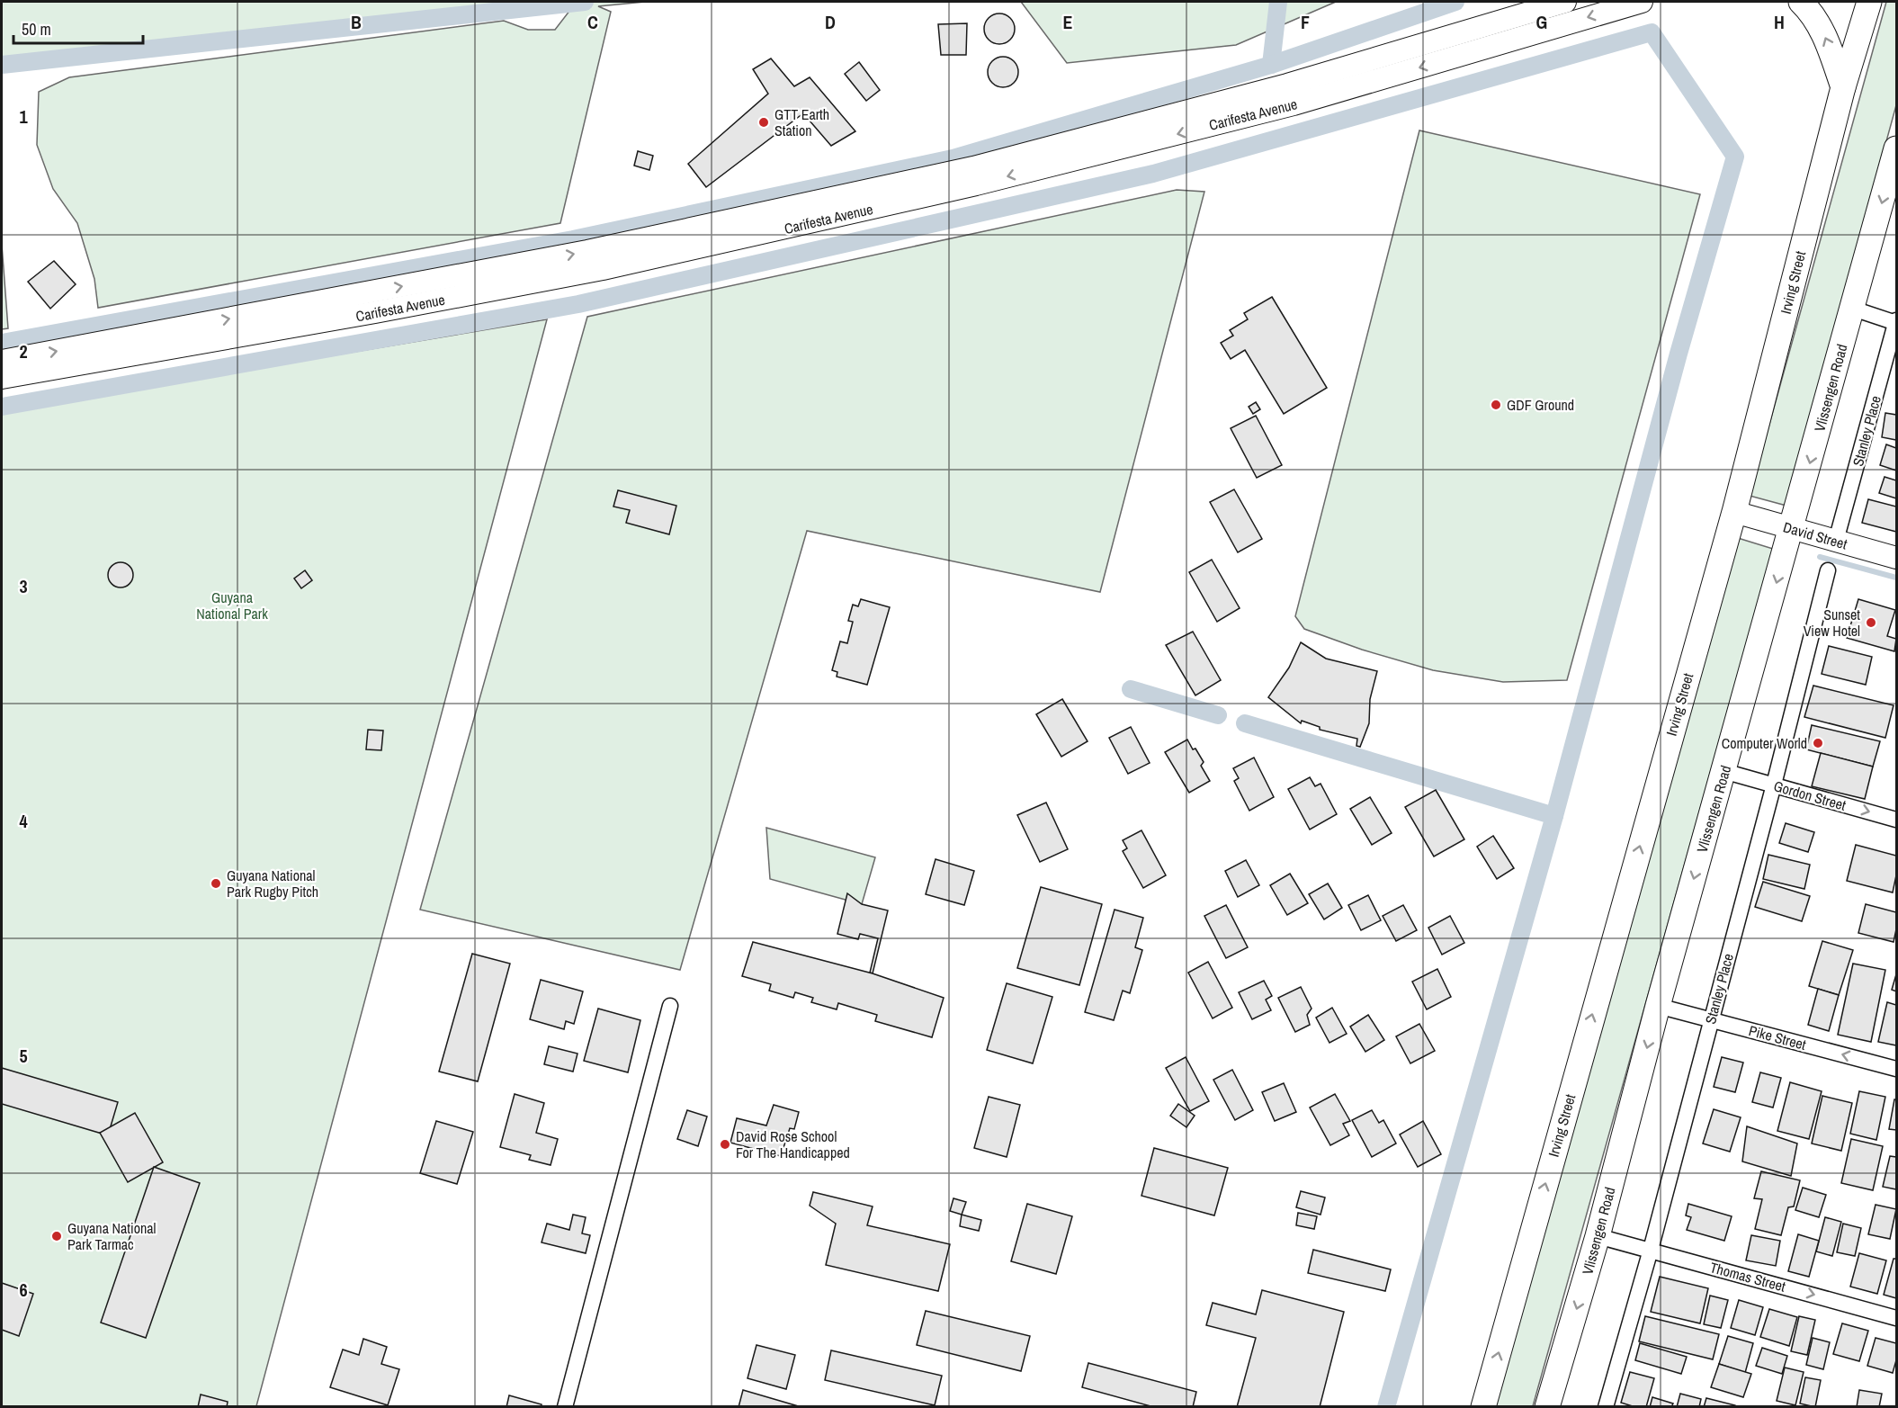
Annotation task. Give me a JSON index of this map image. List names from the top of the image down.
{
  "streets": {
    "main road": [
      "Carifesta Avenue",
      "Irving Street",
      "Vlissengen Road",
      "David Street"
    ],
    "street": [
      "Stanley Place",
      "Gordon Street",
      "Pike Street",
      "Thomas Street"
    ]
  },
  "crossings": [
    ["Irving Street", "David Street"],
    ["Vlissengen Road", "David Street"],
    ["Vlissengen Road", "Gordon Street"],
    ["Vlissengen Road", "Pike Street"],
    ["Vlissengen Road", "Thomas Street"],
    ["Stanley Place", "David Street"],
    ["Stanley Place", "Gordon Street"],
    ["Stanley Place", "Pike Street"],
    ["Stanley Place", "Thomas Street"]
  ],
  "one_way": [
    "Irving Street",
    "Vlissengen Road",
    "Gordon Street",
    "Pike Street",
    "Thomas Street"
  ],
  "parks": ["Guyana National Park"],
  "places": [
    "GTT Earth Station",
    "GDF Ground",
    "Sunset View Hotel",
    "Computer World",
    "Guyana National Park Rugby Pitch",
    "David Rose School For The Handicapped",
    "Guyana National Park Tarmac"
  ],
  "scale_bar": "50 m",
  "grid": {
    "columns": [
      "B",
      "C",
      "D",
      "E",
      "F",
      "G",
      "H"
    ],
    "rows": [
      "1",
      "2",
      "3",
      "4",
      "5",
      "6"
    ]
  }
}
